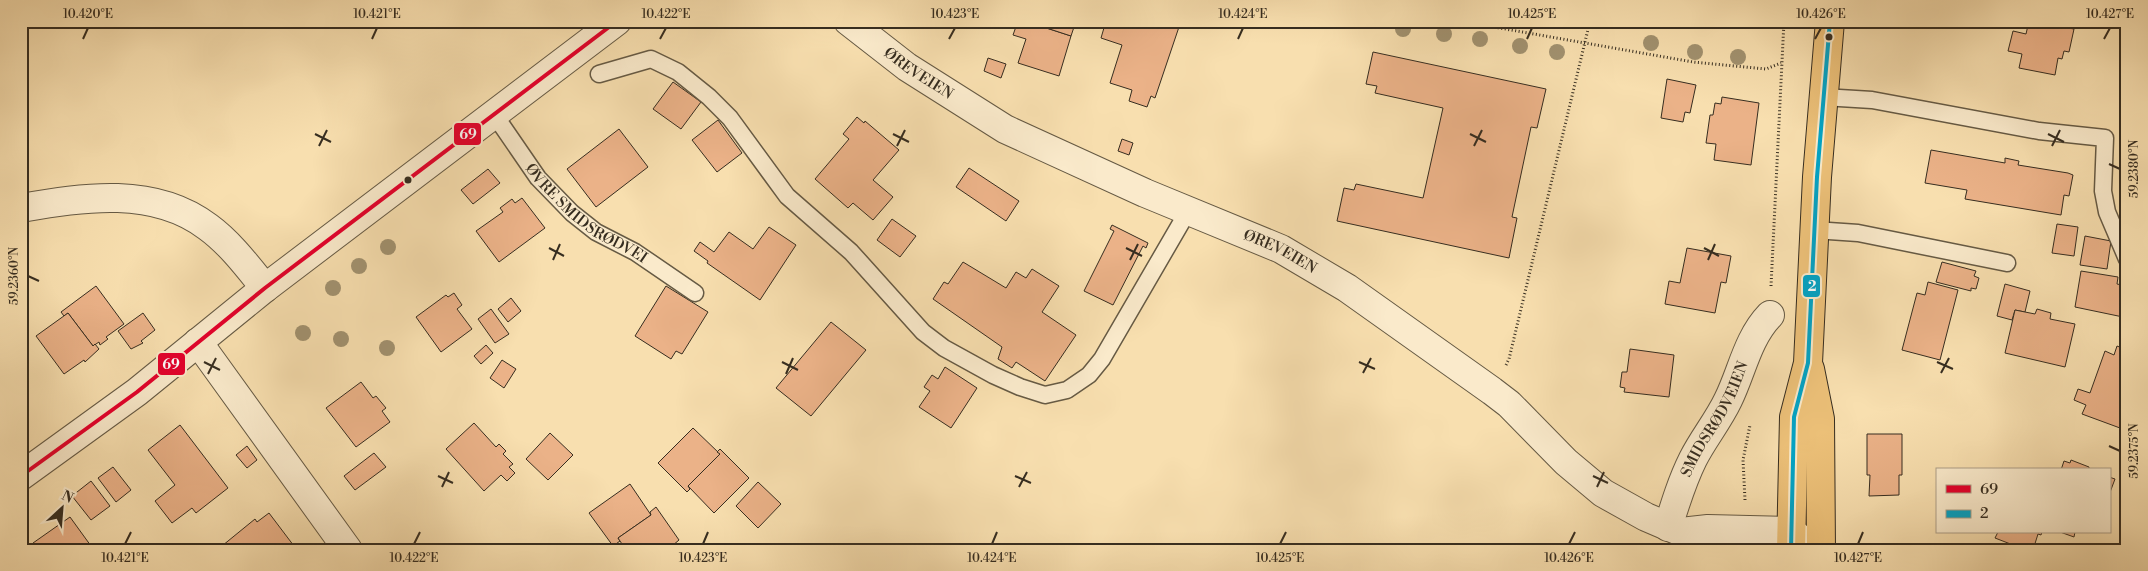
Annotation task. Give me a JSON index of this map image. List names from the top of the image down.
{
  "streets": {
    "street": ["ØREVEIEN", "SMIDSRØDVEIEN"],
    "lane": ["ØVRE SMIDSRØDVEI"]
  },
  "crossings": [
    ["ØREVEIEN", "SMIDSRØDVEIEN"]
  ],
  "lines": ["transit line 69", "transit line 2"],
  "legend": ["69", "2"],
  "north": "top right",
  "coordinates": [
    "10.420°E",
    "10.421°E",
    "10.422°E",
    "10.423°E",
    "10.424°E",
    "10.425°E",
    "10.426°E",
    "10.427°E",
    "59.2380°N",
    "59.2360°N",
    "59.2375°N"
  ]
}
